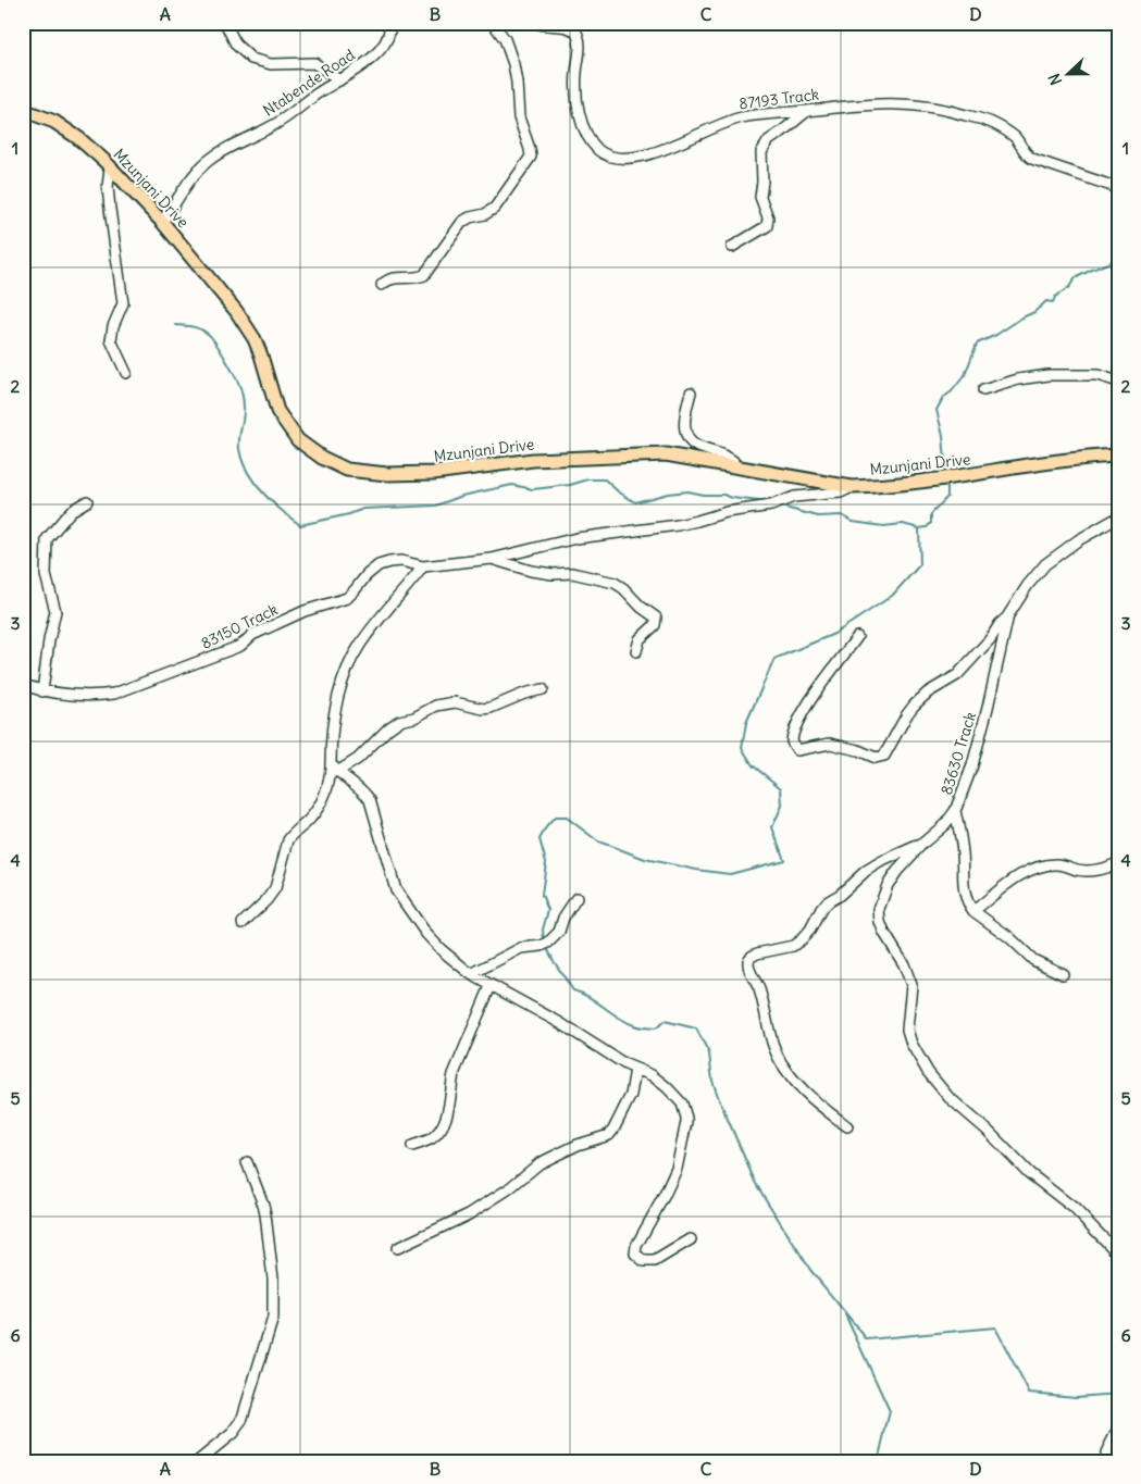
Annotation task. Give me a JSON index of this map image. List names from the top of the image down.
{
  "streets": {
    "main road": ["Mzunjani Drive"],
    "street": [
      "Ntabende Road",
      "87193 Track",
      "83150 Track",
      "83630 Track"
    ]
  },
  "crossings": [
    ["Ntabende Road", "Mzunjani Drive"],
    ["Mzunjani Drive", "83150 Track"]
  ],
  "north": "left",
  "grid": {
    "columns": [
      "A",
      "B",
      "C",
      "D"
    ],
    "rows": [
      "1",
      "2",
      "3",
      "4",
      "5",
      "6"
    ]
  }
}
